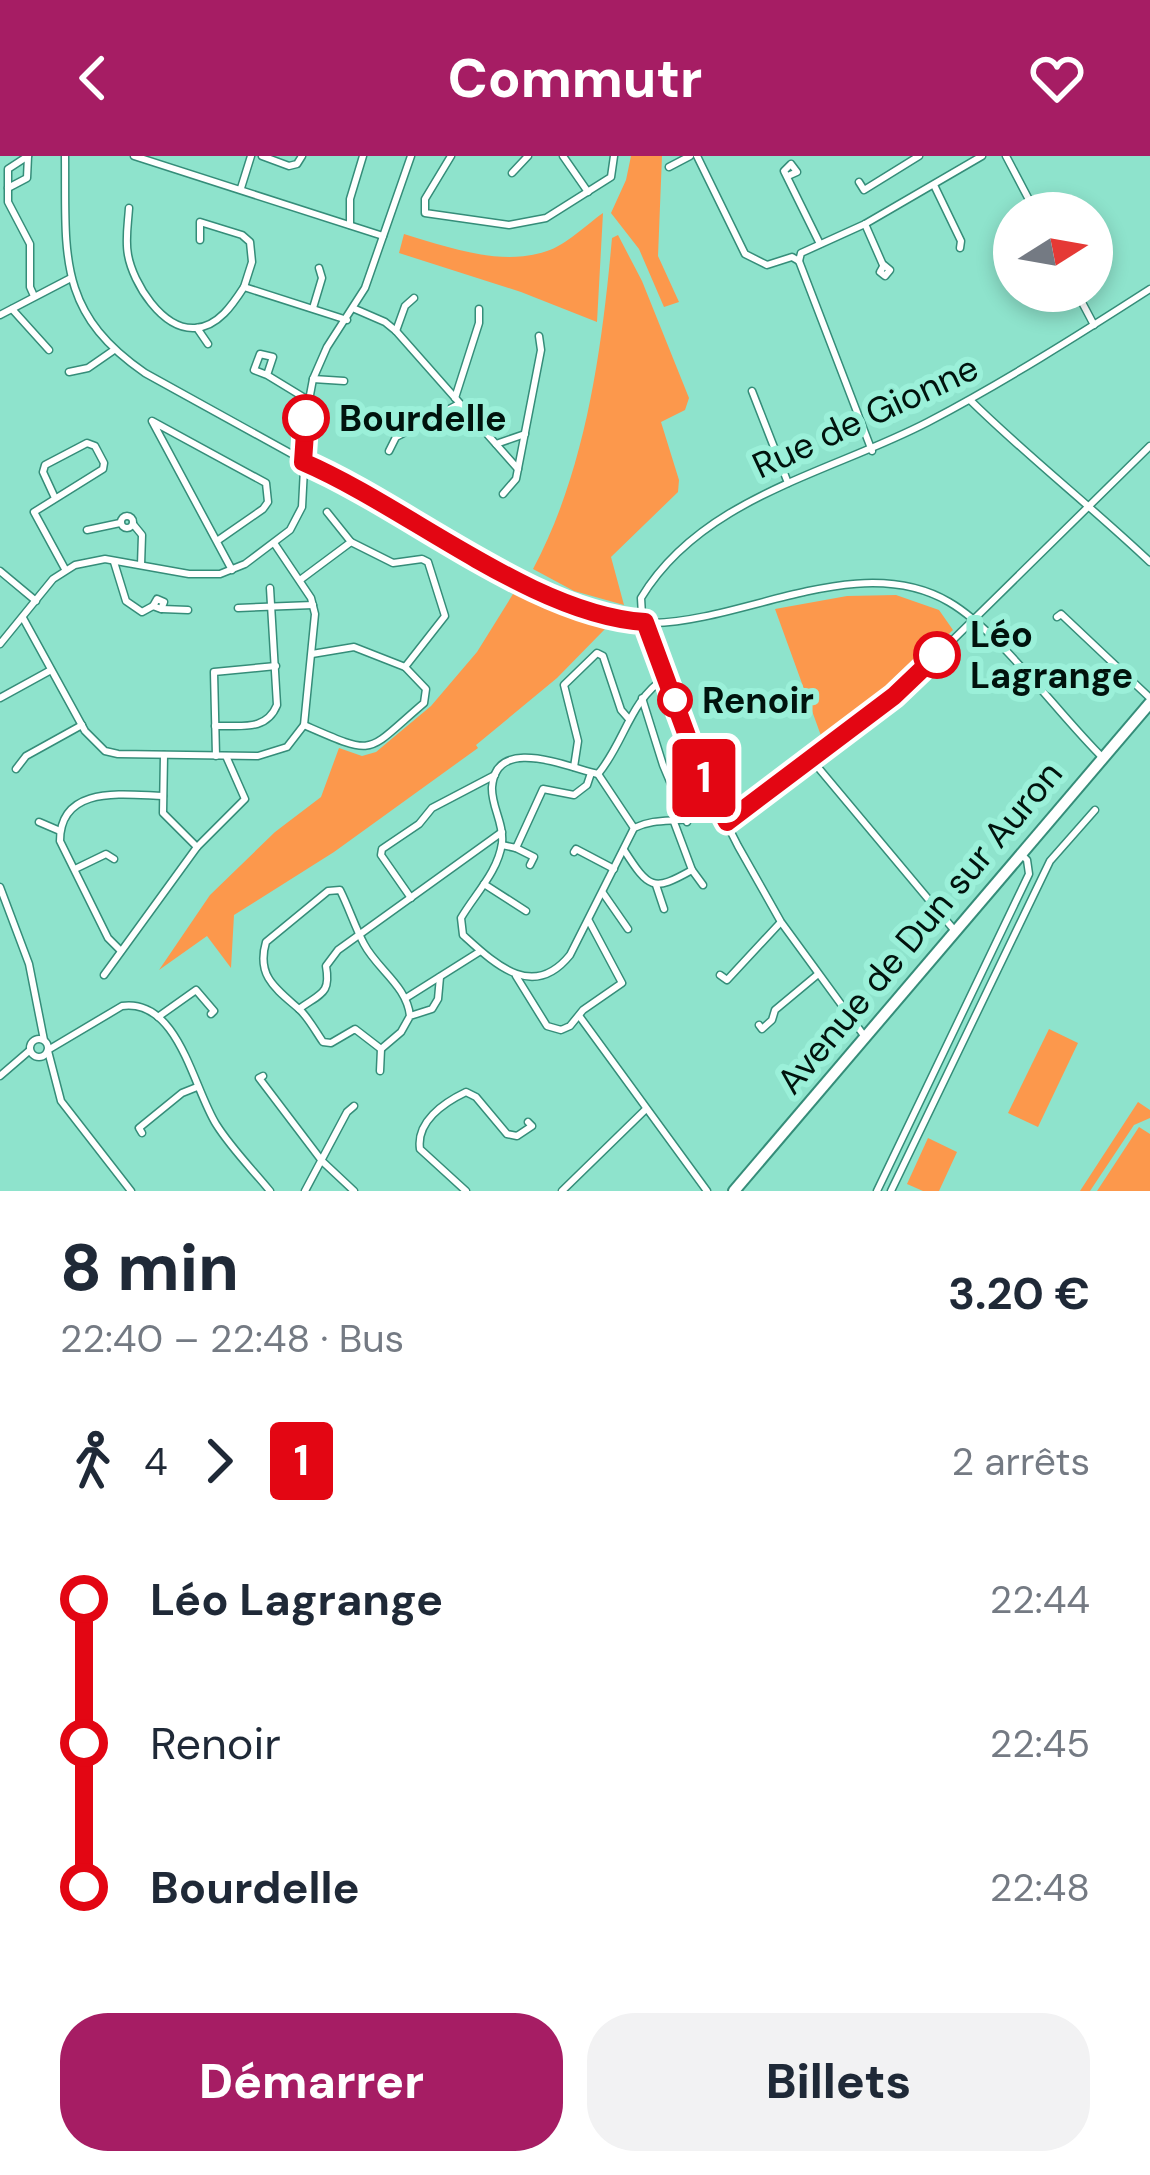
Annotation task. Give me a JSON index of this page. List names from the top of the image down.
{
  "streets": {
    "main road": ["Avenue de Dun sur Auron"],
    "street": ["Rue de Gionne"]
  },
  "places": ["Bourdelle", "Léo Lagrange", "Renoir"],
  "lines": ["bus line 1"],
  "north": "right",
  "page": {
    "header": "Commutr",
    "on_map": "1",
    "heading": ["8 min", "22:40 – 22:48 · Bus", "3.20 €"],
    "legs": ["4", "1", "2 arrêts"],
    "list": [
      {
        "name": "Léo Lagrange",
        "value": "22:44"
      },
      {
        "name": "Renoir",
        "value": "22:45"
      },
      {
        "name": "Bourdelle",
        "value": "22:48"
      }
    ],
    "buttons": ["Démarrer", "Billets"]
  }
}
